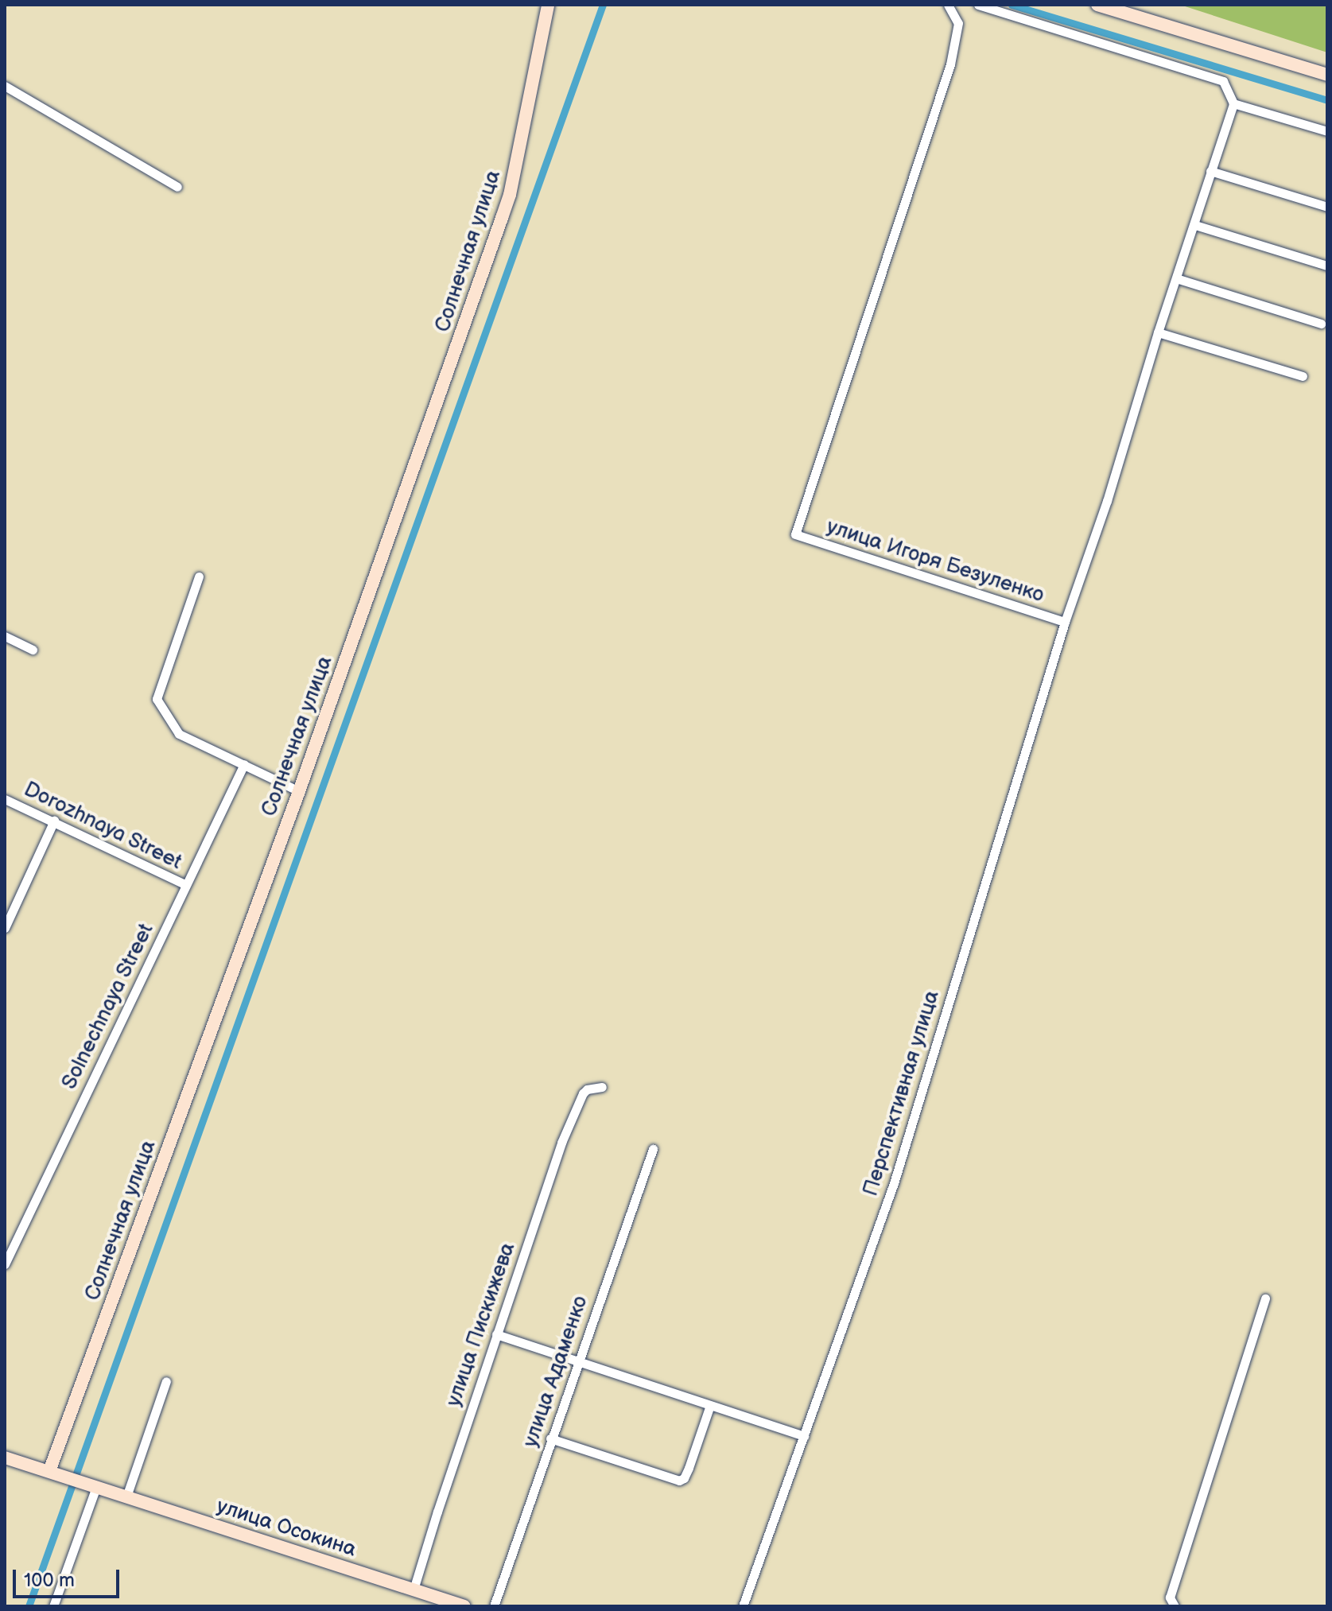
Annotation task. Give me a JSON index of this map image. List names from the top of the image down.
{
  "streets": {
    "main road": ["Солнечная улица", "улица Осокина"],
    "street": [
      "улица Игоря Безуленко",
      "Dorozhnaya Street",
      "Solnechnaya Street",
      "Перспективная улица",
      "улица Пискижева",
      "улица Адаменко"
    ]
  },
  "crossings": [
    ["Солнечная улица", "улица Осокина"],
    ["улица Игоря Безуленко", "Перспективная улица"],
    ["Dorozhnaya Street", "Solnechnaya Street"],
    ["улица Пискижева", "улица Осокина"]
  ],
  "scale_bar": "100 m"
}
